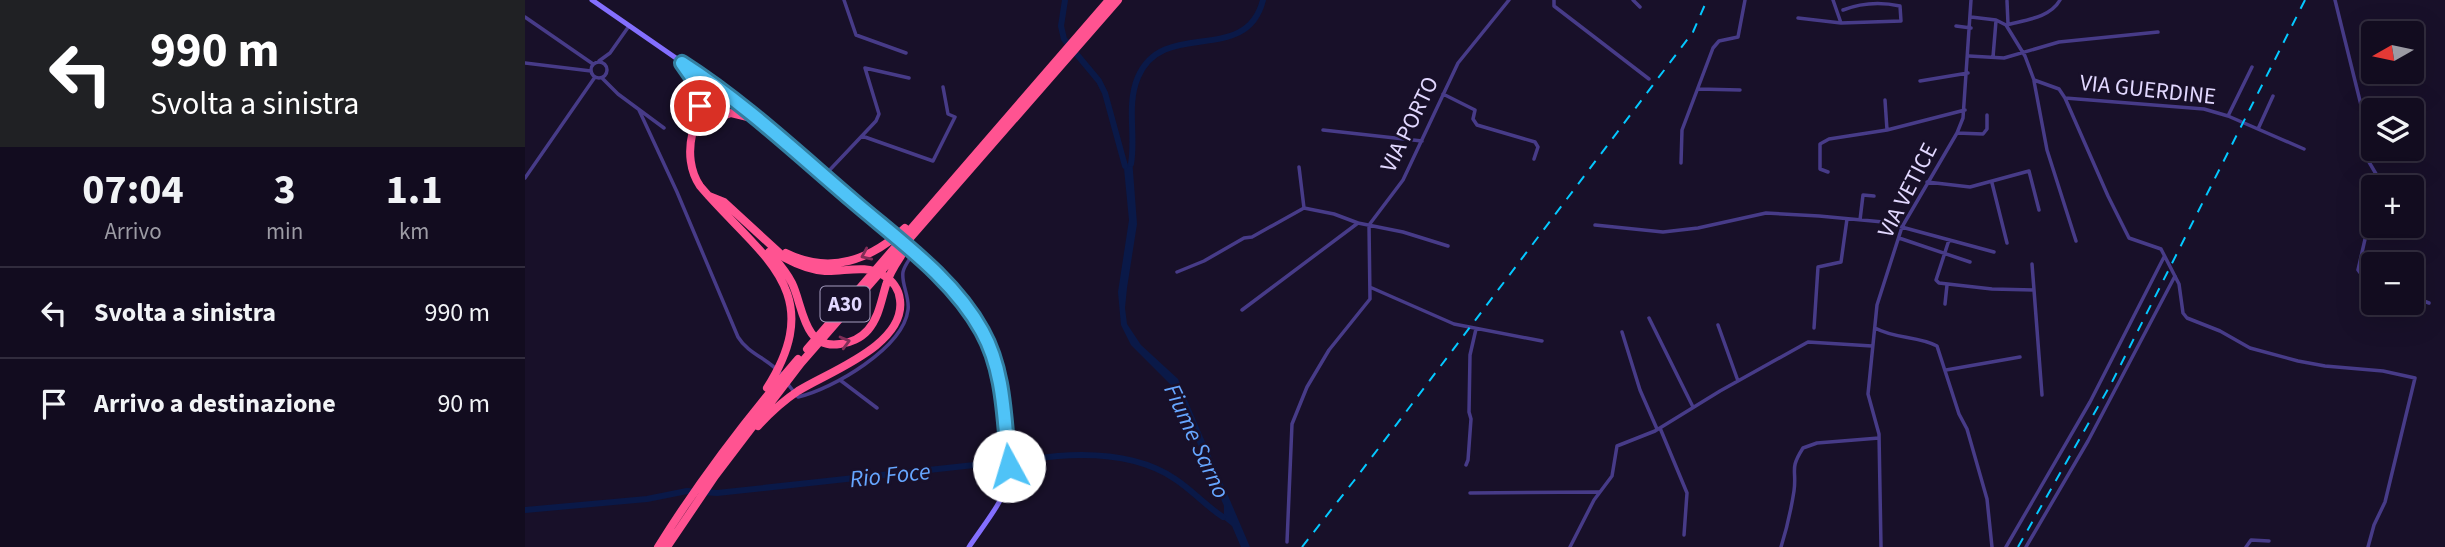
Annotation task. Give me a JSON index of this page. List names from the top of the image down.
{
  "streets": {
    "highway": ["A30"],
    "street": ["VIA GUERDINE", "VIA PORTO", "VIA VETICE"]
  },
  "water": ["Fiume Sarno", "Rio Foce"],
  "north": "left",
  "page": {
    "turn": ["990 m", "Svolta a sinistra"],
    "map_buttons": ["+", "−"],
    "eta": [
      "07:04",
      "Arrivo",
      "3",
      "min",
      "1.1",
      "km"
    ],
    "list": [
      {
        "name": "Svolta a sinistra",
        "value": "990 m"
      },
      {
        "name": "Arrivo a destinazione",
        "value": "90 m"
      }
    ]
  }
}
